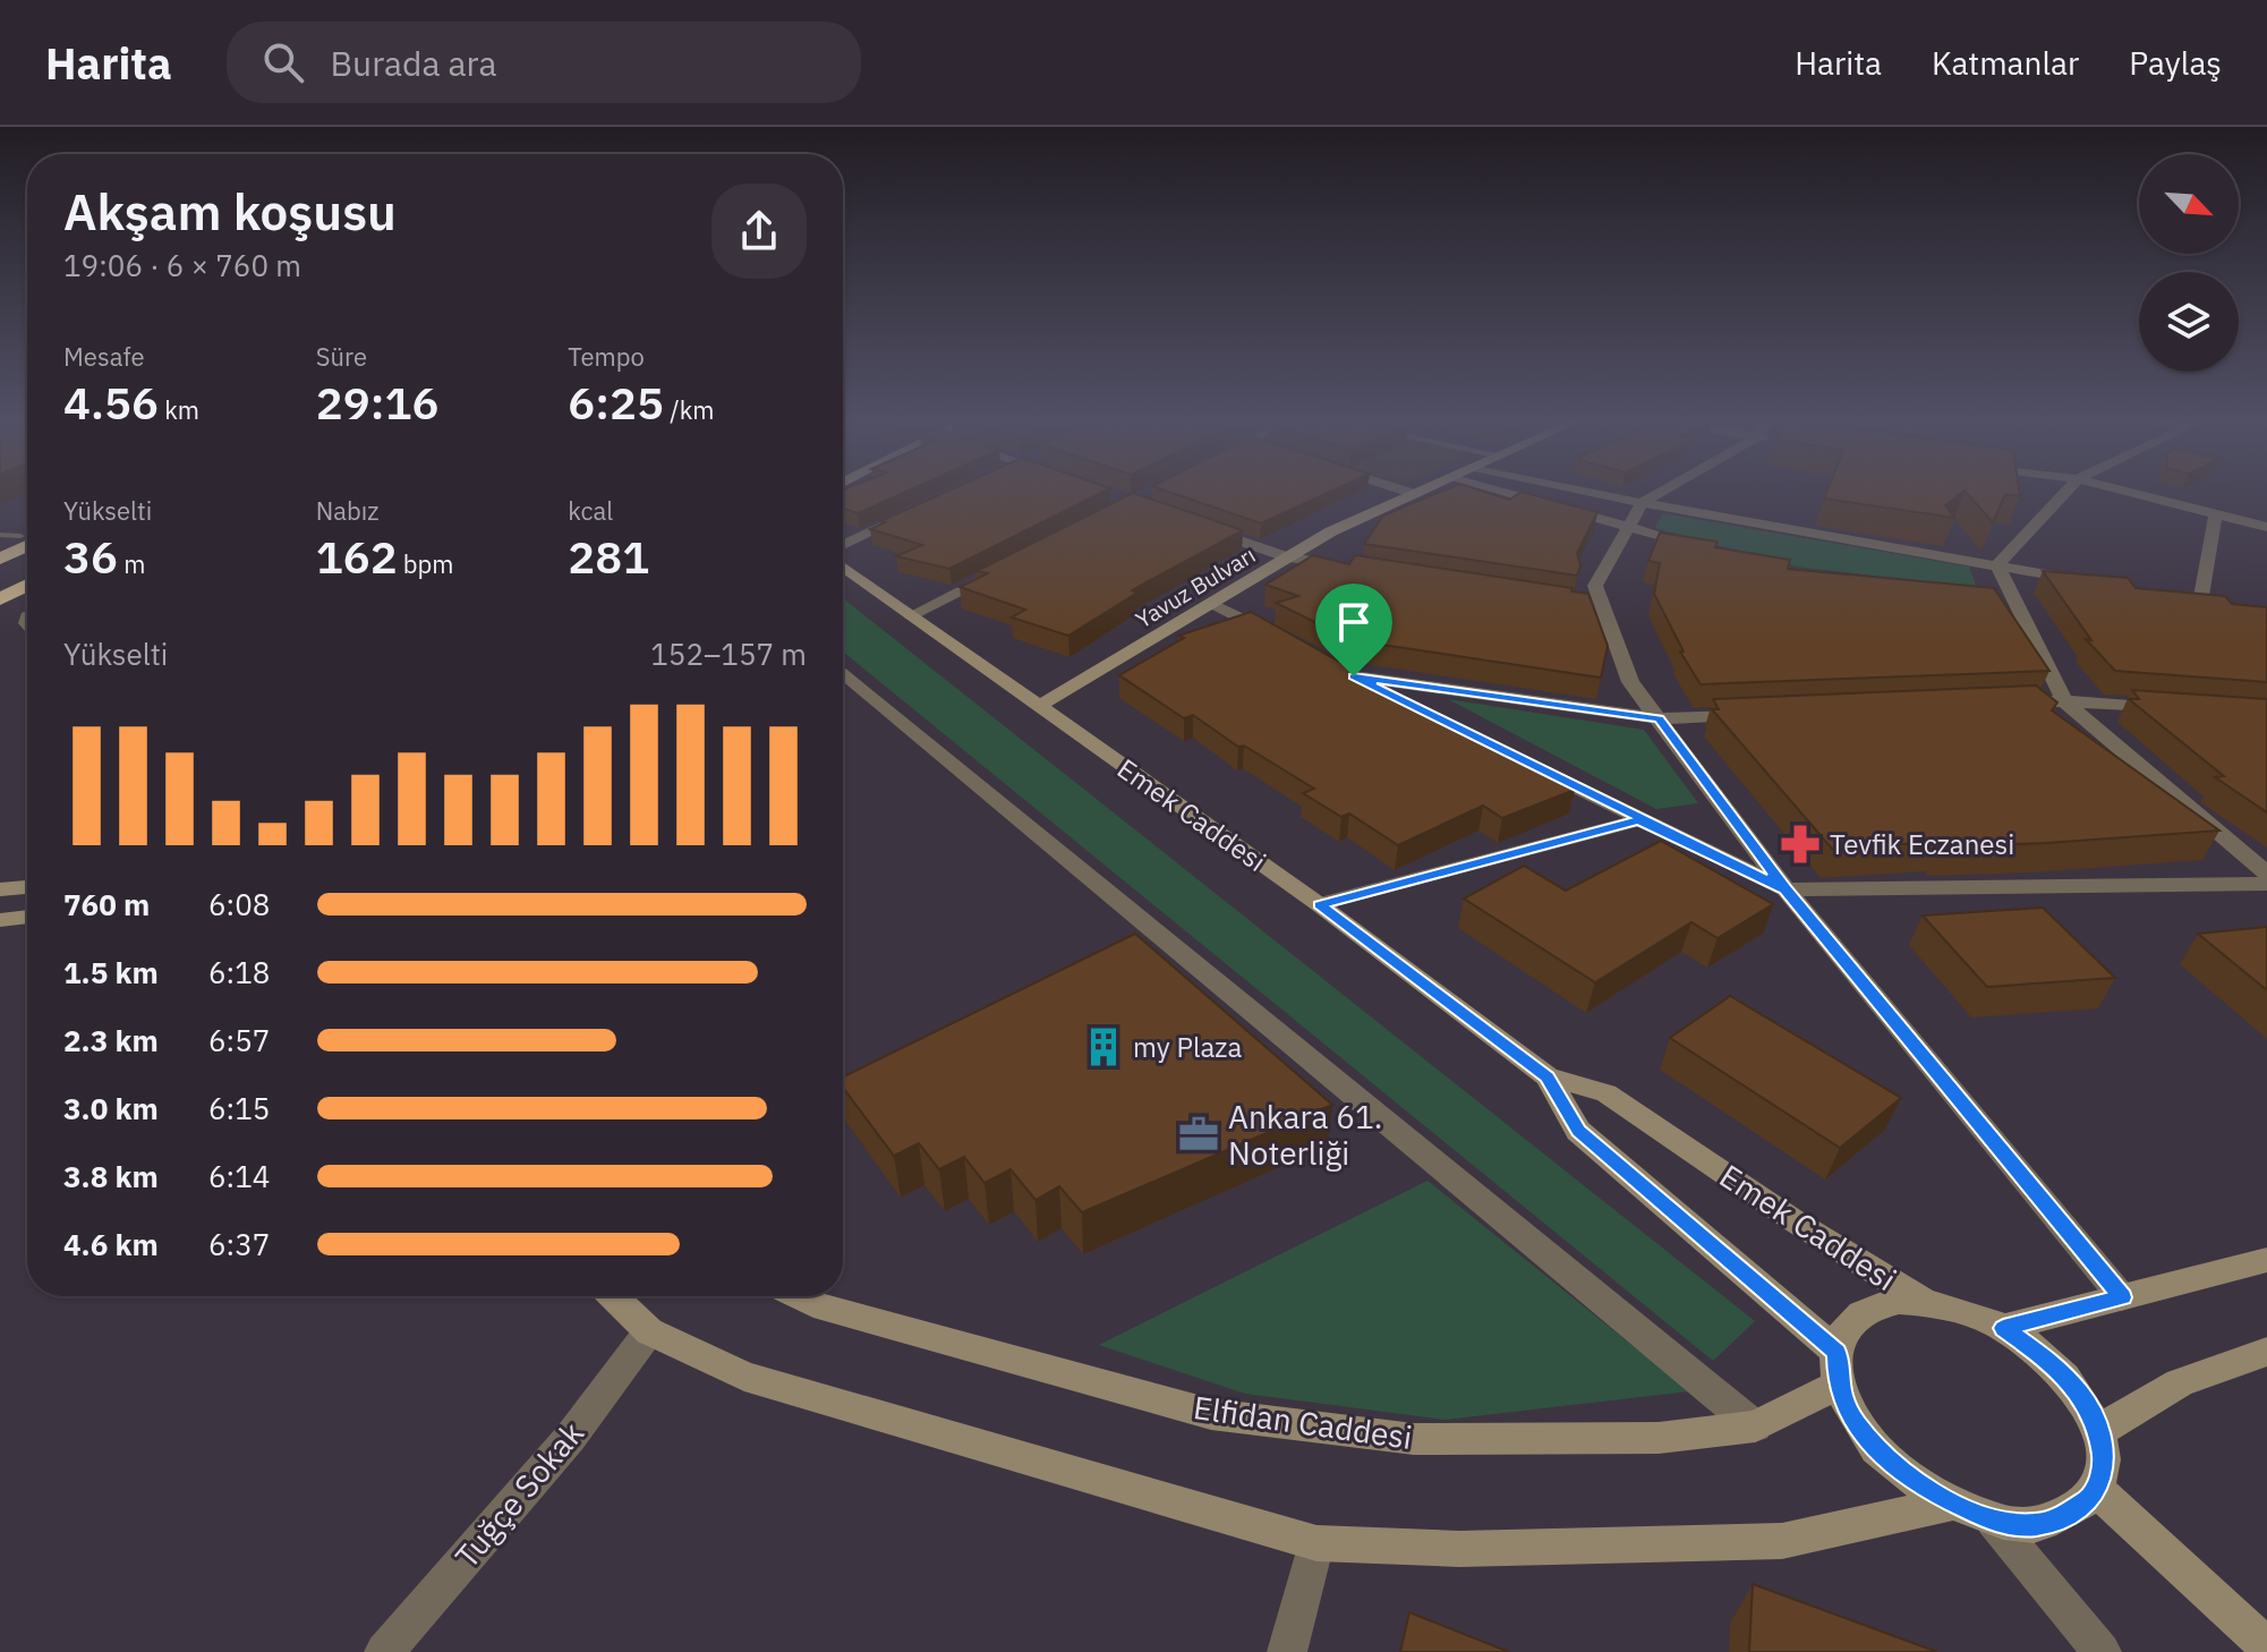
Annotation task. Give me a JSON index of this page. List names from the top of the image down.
{
  "streets": {
    "street": [
      "Yavuz Bulvarı",
      "Emek Caddesi",
      "Elfidan Caddesi",
      "Tuğçe Sokak"
    ]
  },
  "crossings": [
    ["Yavuz Bulvarı", "Emek Caddesi"],
    ["Emek Caddesi", "Elfidan Caddesi"]
  ],
  "places": {
    "pharmacy": ["Tevfik Eczanesi"],
    "building": ["my Plaza"],
    "office": ["Ankara 61. Noterliği"]
  },
  "north": "bottom right",
  "page": {
    "header": "Harita",
    "search": "Burada ara",
    "nav": ["Harita", "Katmanlar", "Paylaş"],
    "heading": ["Akşam koşusu", "19:06 · 6 × 760 m"],
    "stats": [
      ["Mesafe", "4.56 km"],
      ["Süre", "29:16"],
      ["Tempo", "6:25 /km"],
      ["Yükselti", "36 m"],
      ["Nabız", "162 bpm"],
      ["kcal", "281"]
    ],
    "chart": ["Yükselti", "152–157 m"],
    "list": [
      {
        "name": "760 m",
        "note": "6:08"
      },
      {
        "name": "1.5 km",
        "note": "6:18"
      },
      {
        "name": "2.3 km",
        "note": "6:57"
      },
      {
        "name": "3.0 km",
        "note": "6:15"
      },
      {
        "name": "3.8 km",
        "note": "6:14"
      },
      {
        "name": "4.6 km",
        "note": "6:37"
      }
    ]
  }
}
